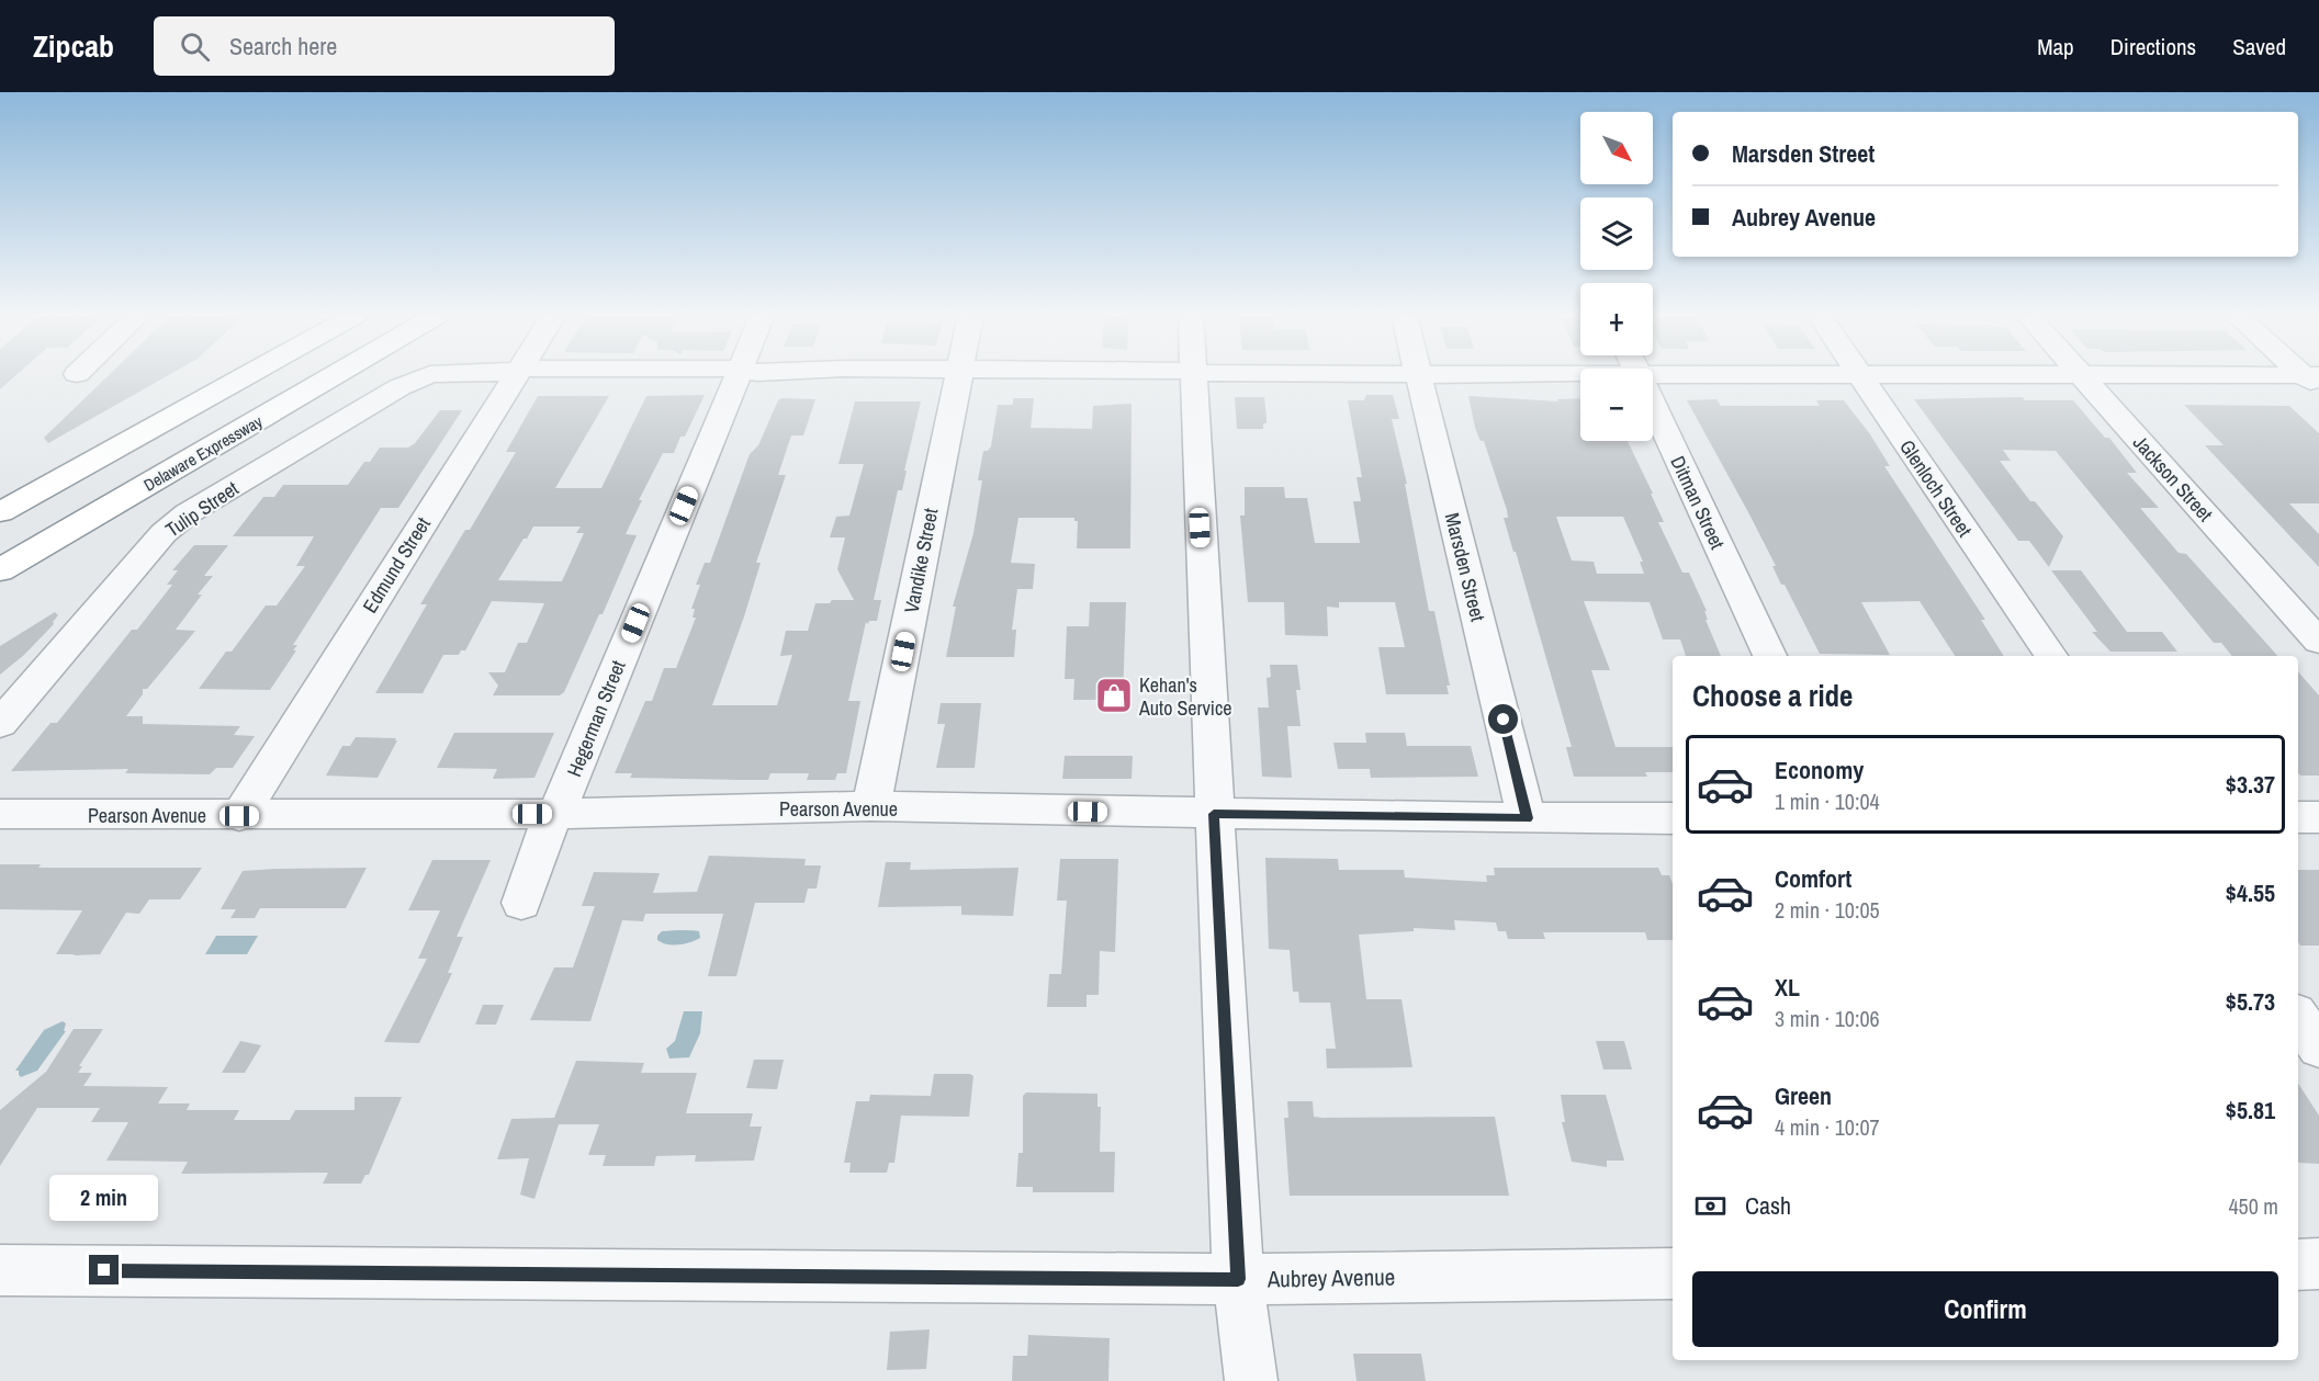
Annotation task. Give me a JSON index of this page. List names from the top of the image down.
{
  "streets": {
    "highway": ["Delaware Expressway"],
    "street": [
      "Jackson Street",
      "Glenloch Street",
      "Ditman Street",
      "Tulip Street",
      "Vandike Street",
      "Edmund Street",
      "Marsden Street",
      "Hegerman Street",
      "Pearson Avenue",
      "Aubrey Avenue"
    ]
  },
  "crossings": [
    ["Vandike Street", "Pearson Avenue"],
    ["Edmund Street", "Pearson Avenue"],
    ["Marsden Street", "Pearson Avenue"],
    ["Hegerman Street", "Pearson Avenue"]
  ],
  "places": {
    "shop": ["Kehan's Auto Service"]
  },
  "north": "bottom right",
  "page": {
    "header": "Zipcab",
    "search": "Search here",
    "nav": ["Map", "Directions", "Saved"],
    "map_buttons": ["+", "−"],
    "banner": ["Marsden Street", "Aubrey Avenue"],
    "heading": "Choose a ride",
    "list": [
      {
        "name": "Economy",
        "note": "1 min · 10:04",
        "value": "$3.37"
      },
      {
        "name": "Comfort",
        "note": "2 min · 10:05",
        "value": "$4.55"
      },
      {
        "name": "XL",
        "note": "3 min · 10:06",
        "value": "$5.73"
      },
      {
        "name": "Green",
        "note": "4 min · 10:07",
        "value": "$5.81"
      }
    ],
    "pay": ["Cash", "450 m"],
    "bubble": "2 min",
    "buttons": "Confirm"
  }
}
